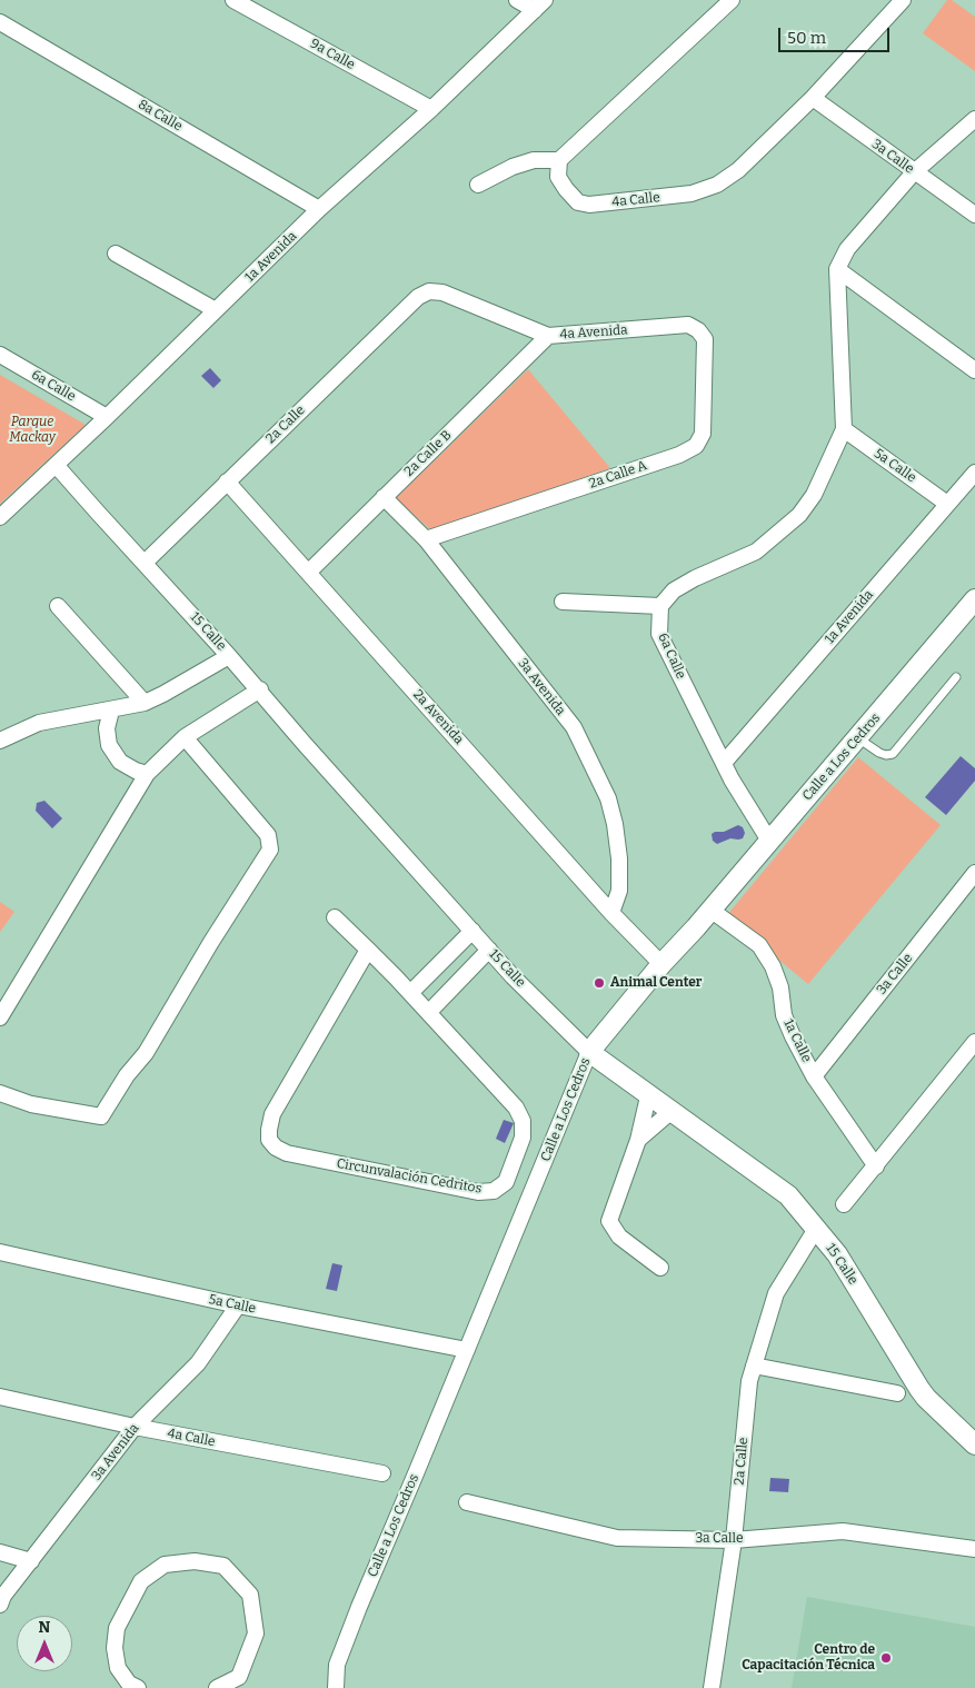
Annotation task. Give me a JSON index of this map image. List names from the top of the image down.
{
  "streets": {
    "street": [
      "9a Calle",
      "8a Calle",
      "3a Calle",
      "4a Calle",
      "1a Avenida",
      "4a Avenida",
      "6a Calle",
      "2a Calle",
      "2a Calle B",
      "5a Calle",
      "2a Calle A",
      "15 Calle",
      "3a Avenida",
      "2a Avenida",
      "Calle a Los Cedros",
      "1a Calle",
      "Circunvalación Cedritos"
    ]
  },
  "crossings": [
    ["9a Calle", "1a Avenida"],
    ["8a Calle", "1a Avenida"],
    ["3a Calle", "4a Calle"],
    ["3a Calle", "2a Calle"],
    ["3a Calle", "1a Calle"],
    ["4a Calle", "3a Avenida"],
    ["1a Avenida", "6a Calle"],
    ["1a Avenida", "5a Calle"],
    ["1a Avenida", "15 Calle"],
    ["4a Avenida", "2a Calle"],
    ["4a Avenida", "2a Calle B"],
    ["4a Avenida", "2a Calle A"],
    ["6a Calle", "Calle a Los Cedros"],
    ["2a Calle", "15 Calle"],
    ["2a Calle", "2a Avenida"],
    ["2a Calle B", "3a Avenida"],
    ["2a Calle B", "2a Avenida"],
    ["5a Calle", "3a Avenida"],
    ["5a Calle", "Calle a Los Cedros"],
    ["2a Calle A", "3a Avenida"],
    ["15 Calle", "Calle a Los Cedros"],
    ["3a Avenida", "2a Avenida"],
    ["2a Avenida", "Calle a Los Cedros"],
    ["Calle a Los Cedros", "1a Calle"]
  ],
  "parks": ["Parque Mackay"],
  "places": ["Animal Center", "Centro de Capacitación Técnica"],
  "scale_bar": "50 m",
  "north": "top"
}
